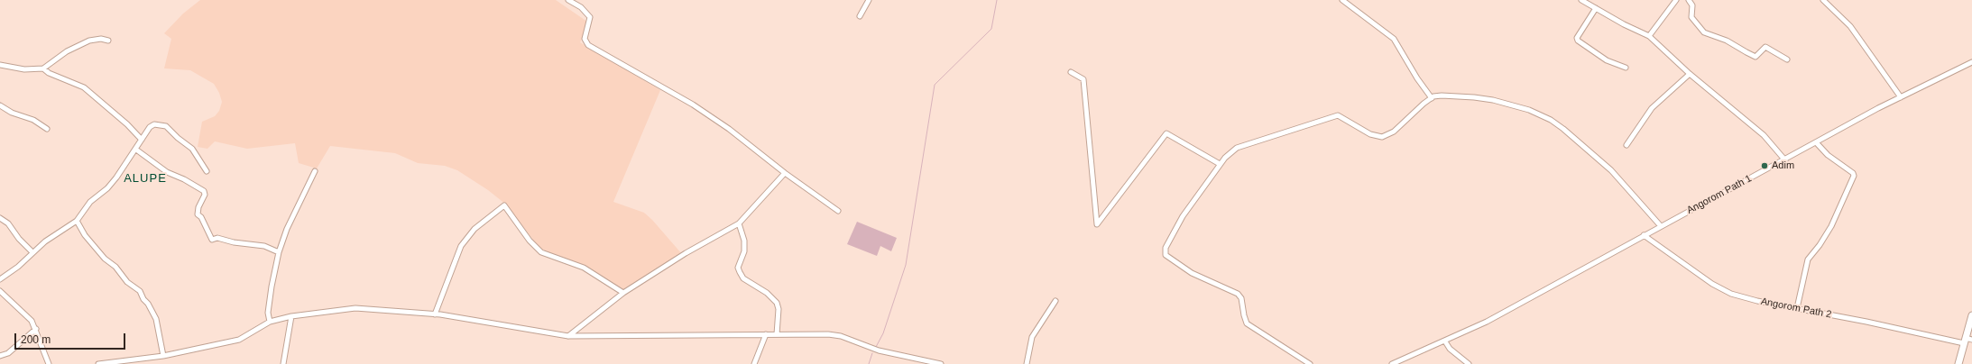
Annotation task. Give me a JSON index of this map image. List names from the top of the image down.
{
  "streets": {
    "street": ["Angorom Path 1", "Angorom Path 2"]
  },
  "crossings": [
    ["Angorom Path 1", "Angorom Path 2"]
  ],
  "districts": ["ALUPE"],
  "places": ["Adim"],
  "scale_bar": "200 m"
}
